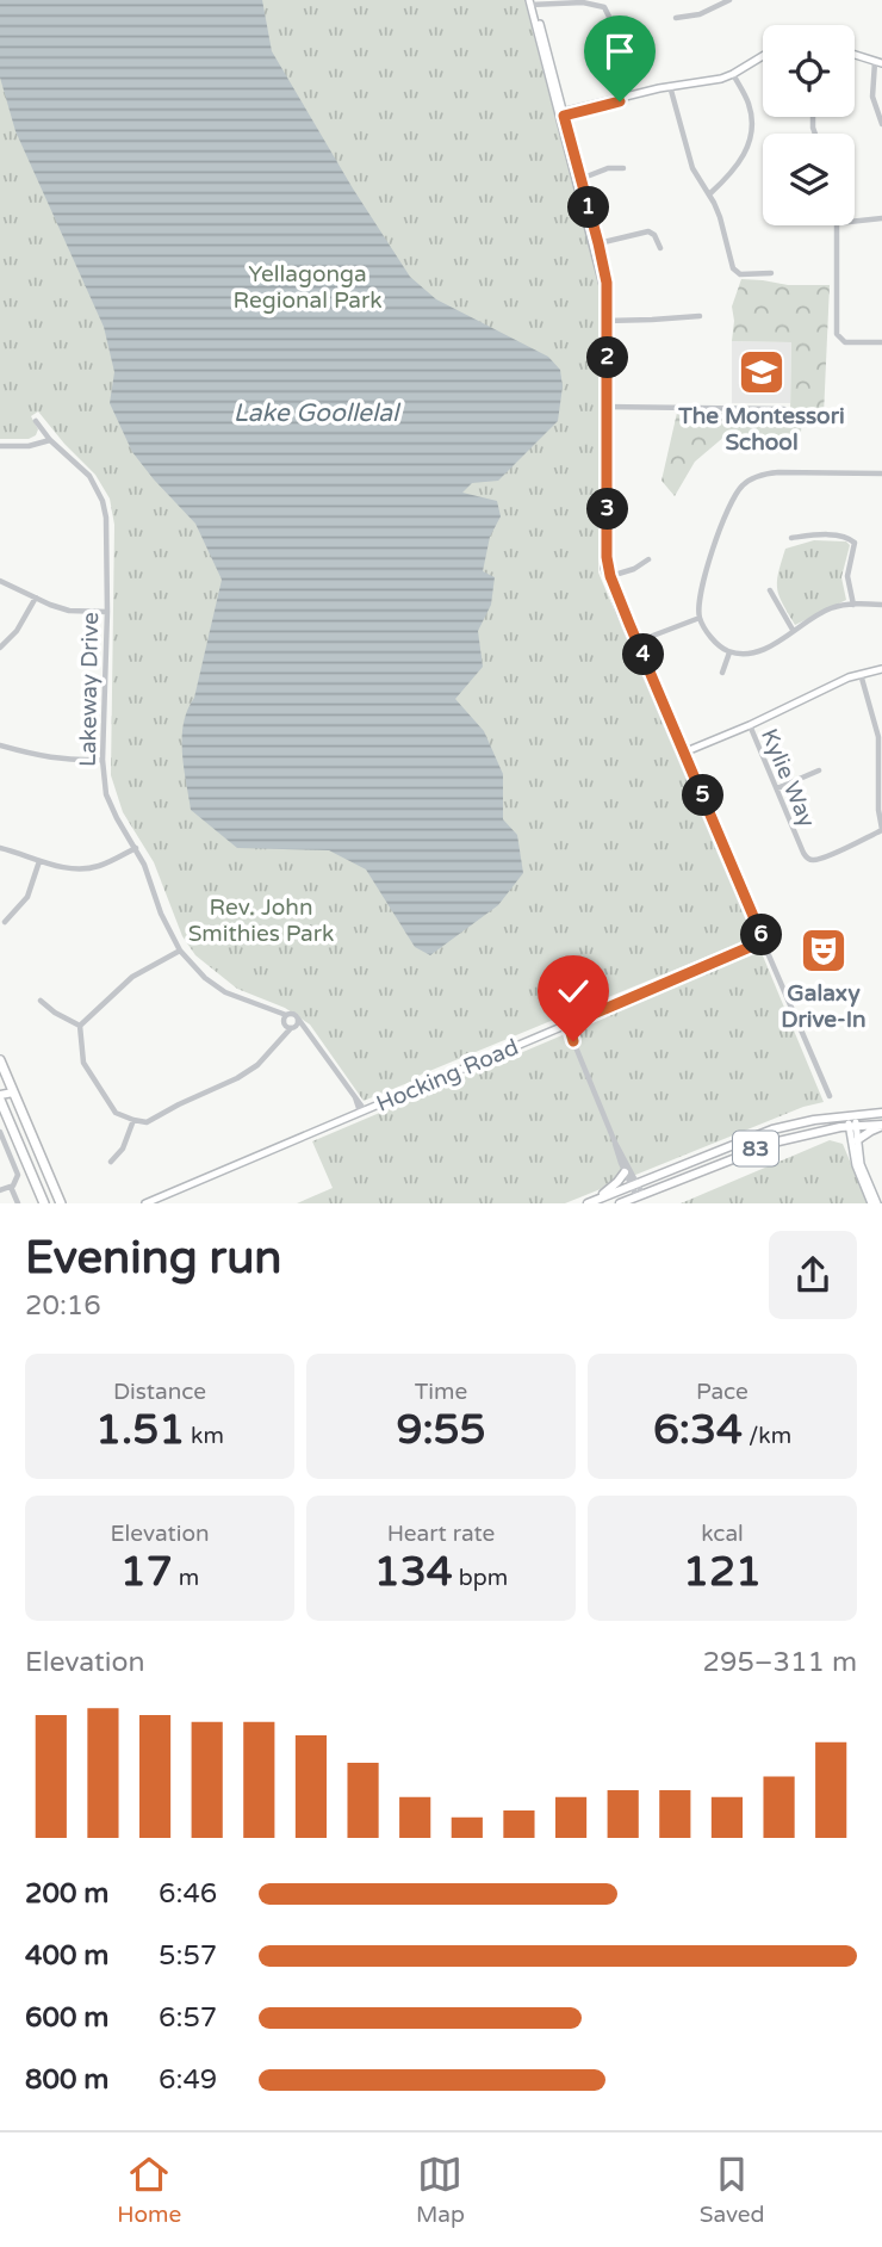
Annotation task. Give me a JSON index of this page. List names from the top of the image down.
{
  "streets": {
    "main road": ["83"],
    "street": ["Lakeway Drive", "Kylie Way", "Hocking Road"]
  },
  "water": ["Lake Goollelal"],
  "parks": ["Yellagonga Regional Park", "Rev. John Smithies Park"],
  "places": {
    "school or university": ["The Montessori School"],
    "theatre": ["Galaxy Drive-In"]
  },
  "page": {
    "pins": [
      "1",
      "2",
      "3",
      "4",
      "5",
      "6"
    ],
    "heading": ["Evening run", "20:16"],
    "stats": [
      ["Distance", "1.51 km"],
      ["Time", "9:55"],
      ["Pace", "6:34 /km"],
      ["Elevation", "17 m"],
      ["Heart rate", "134 bpm"],
      ["kcal", "121"]
    ],
    "chart": ["Elevation", "295–311 m"],
    "list": [
      {
        "name": "200 m",
        "note": "6:46"
      },
      {
        "name": "400 m",
        "note": "5:57"
      },
      {
        "name": "600 m",
        "note": "6:57"
      },
      {
        "name": "800 m",
        "note": "6:49"
      }
    ],
    "tabs": ["Home", "Map", "Saved"]
  }
}
